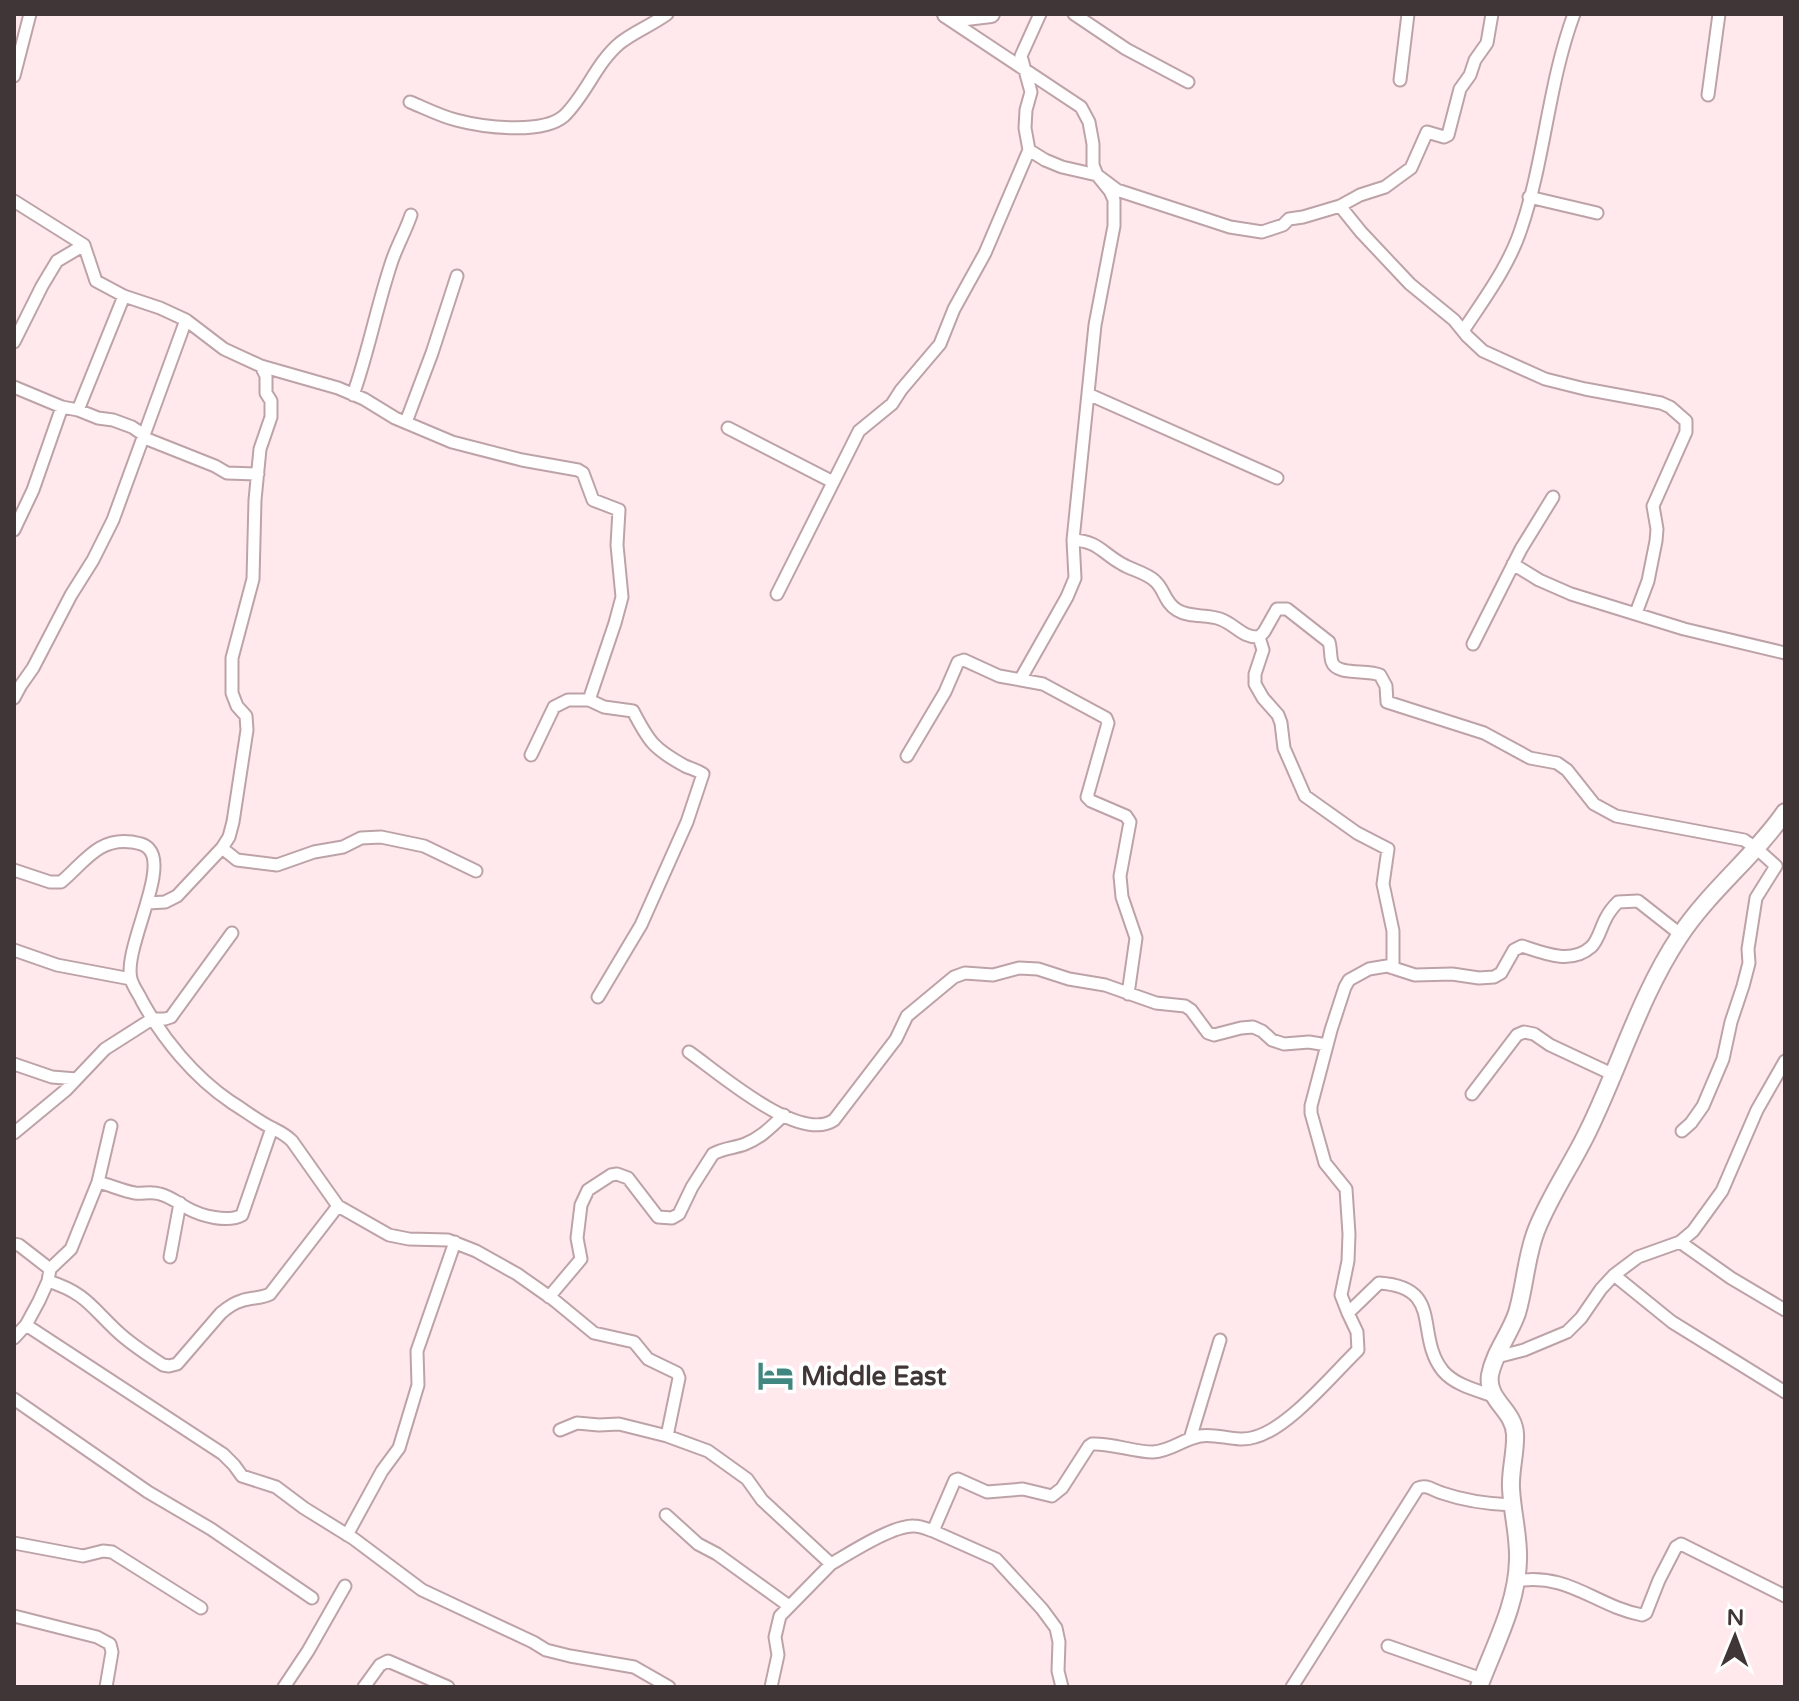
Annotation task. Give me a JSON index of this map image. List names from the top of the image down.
{
  "places": {
    "hotel": ["Middle East"]
  },
  "north": "top"
}
